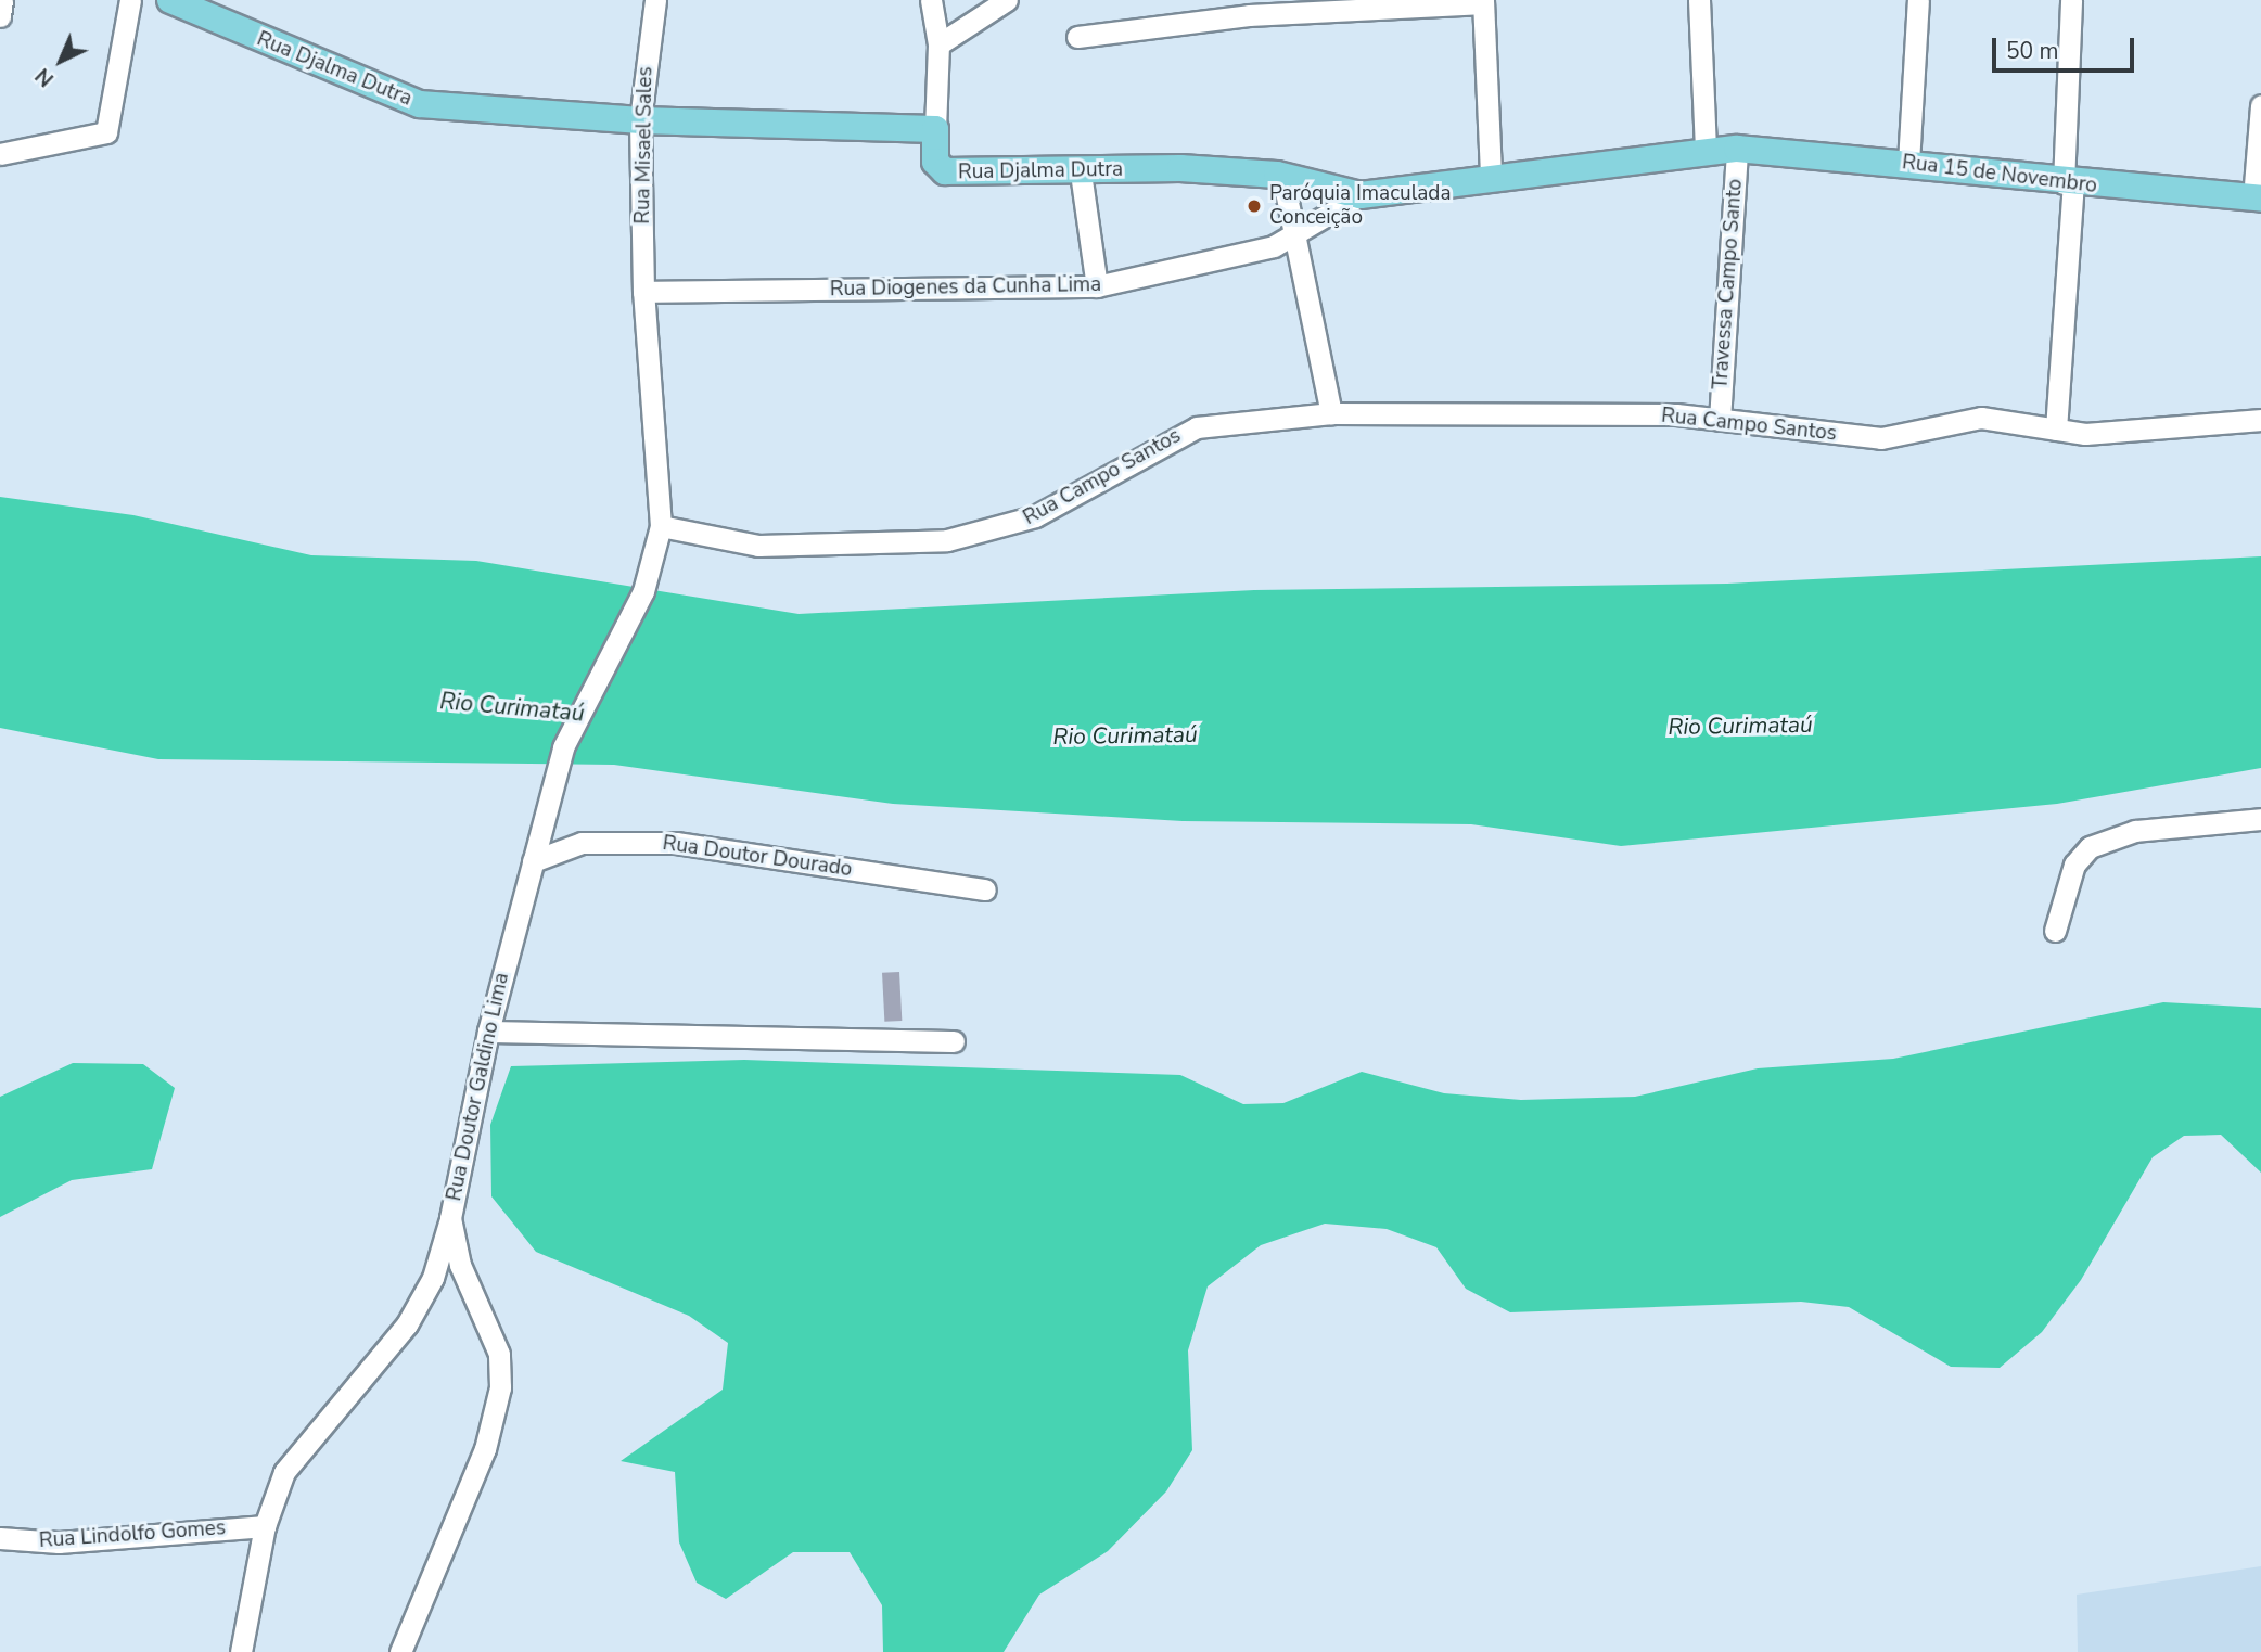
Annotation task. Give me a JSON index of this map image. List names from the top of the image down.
{
  "streets": {
    "main road": ["Rua Djalma Dutra", "Rua 15 de Novembro"],
    "street": [
      "Rua Misael Sales",
      "Travessa Campo Santo",
      "Rua Diogenes da Cunha Lima",
      "Rua Campo Santos",
      "Rua Doutor Dourado",
      "Rua Doutor Galdino Lima",
      "Rua Lindolfo Gomes"
    ]
  },
  "crossings": [
    ["Rua Djalma Dutra", "Rua Misael Sales"],
    ["Rua Djalma Dutra", "Rua 15 de Novembro"],
    ["Rua Djalma Dutra", "Travessa Campo Santo"],
    ["Rua Djalma Dutra", "Rua Diogenes da Cunha Lima"],
    ["Rua Misael Sales", "Rua Diogenes da Cunha Lima"],
    ["Rua 15 de Novembro", "Travessa Campo Santo"],
    ["Travessa Campo Santo", "Rua Campo Santos"],
    ["Rua Campo Santos", "Rua Doutor Galdino Lima"],
    ["Rua Doutor Dourado", "Rua Doutor Galdino Lima"]
  ],
  "water": ["Rio Curimataú"],
  "places": ["Paróquia Imaculada Conceição"],
  "scale_bar": "50 m",
  "north": "bottom left"
}
